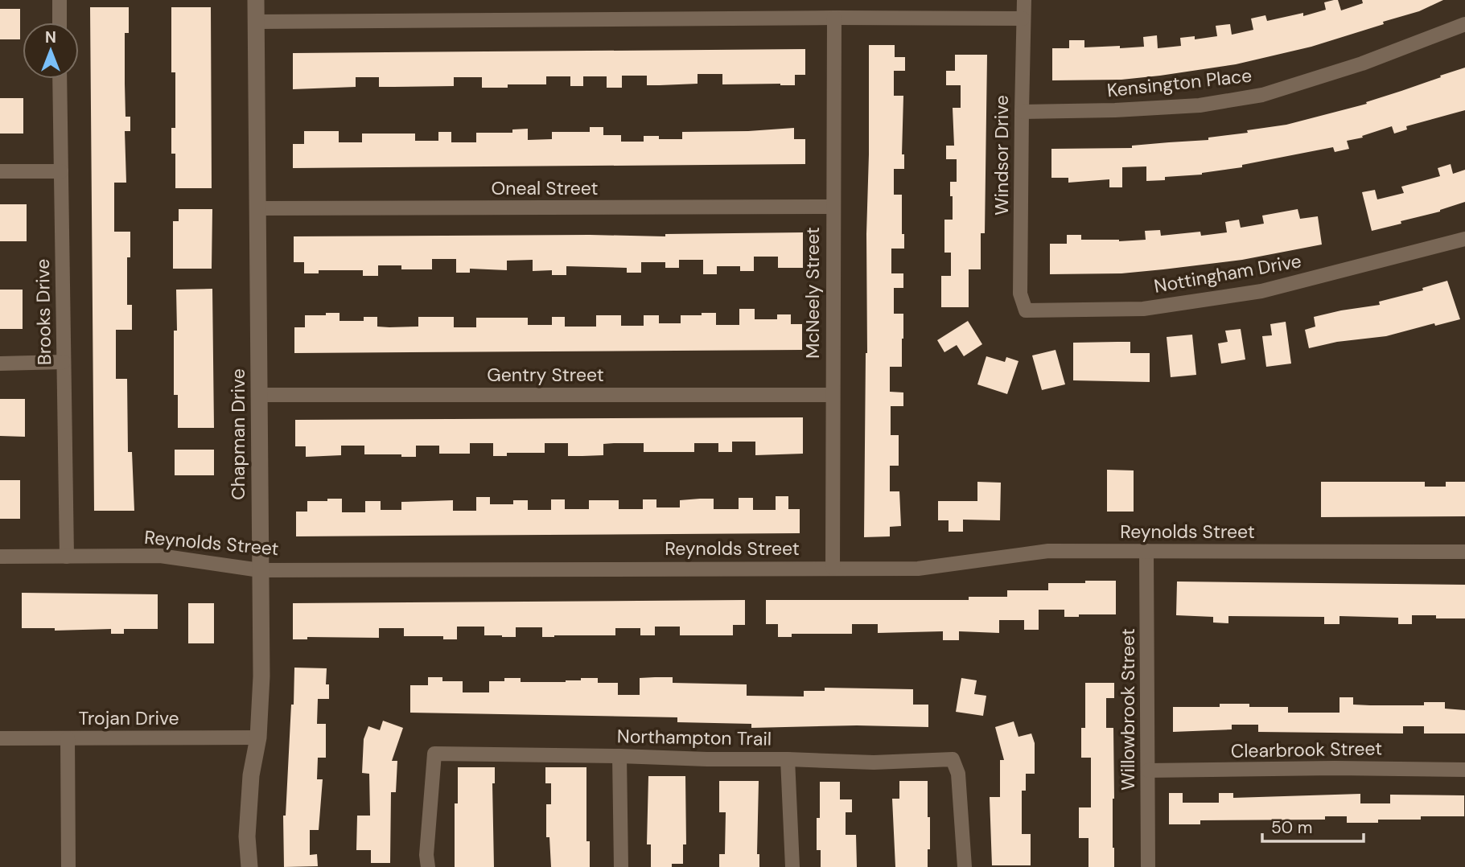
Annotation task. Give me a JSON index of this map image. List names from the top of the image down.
{
  "streets": {
    "street": [
      "Kensington Place",
      "Windsor Drive",
      "Oneal Street",
      "Nottingham Drive",
      "McNeely Street",
      "Brooks Drive",
      "Gentry Street",
      "Chapman Drive",
      "Reynolds Street",
      "Willowbrook Street",
      "Trojan Drive",
      "Northampton Trail",
      "Clearbrook Street"
    ]
  },
  "crossings": [
    ["Kensington Place", "Windsor Drive"],
    ["Windsor Drive", "Nottingham Drive"],
    ["Oneal Street", "McNeely Street"],
    ["Oneal Street", "Chapman Drive"],
    ["McNeely Street", "Gentry Street"],
    ["McNeely Street", "Reynolds Street"],
    ["Brooks Drive", "Reynolds Street"],
    ["Gentry Street", "Chapman Drive"],
    ["Chapman Drive", "Reynolds Street"],
    ["Chapman Drive", "Trojan Drive"],
    ["Reynolds Street", "Willowbrook Street"],
    ["Willowbrook Street", "Clearbrook Street"]
  ],
  "scale_bar": "50 m",
  "north": "top"
}
